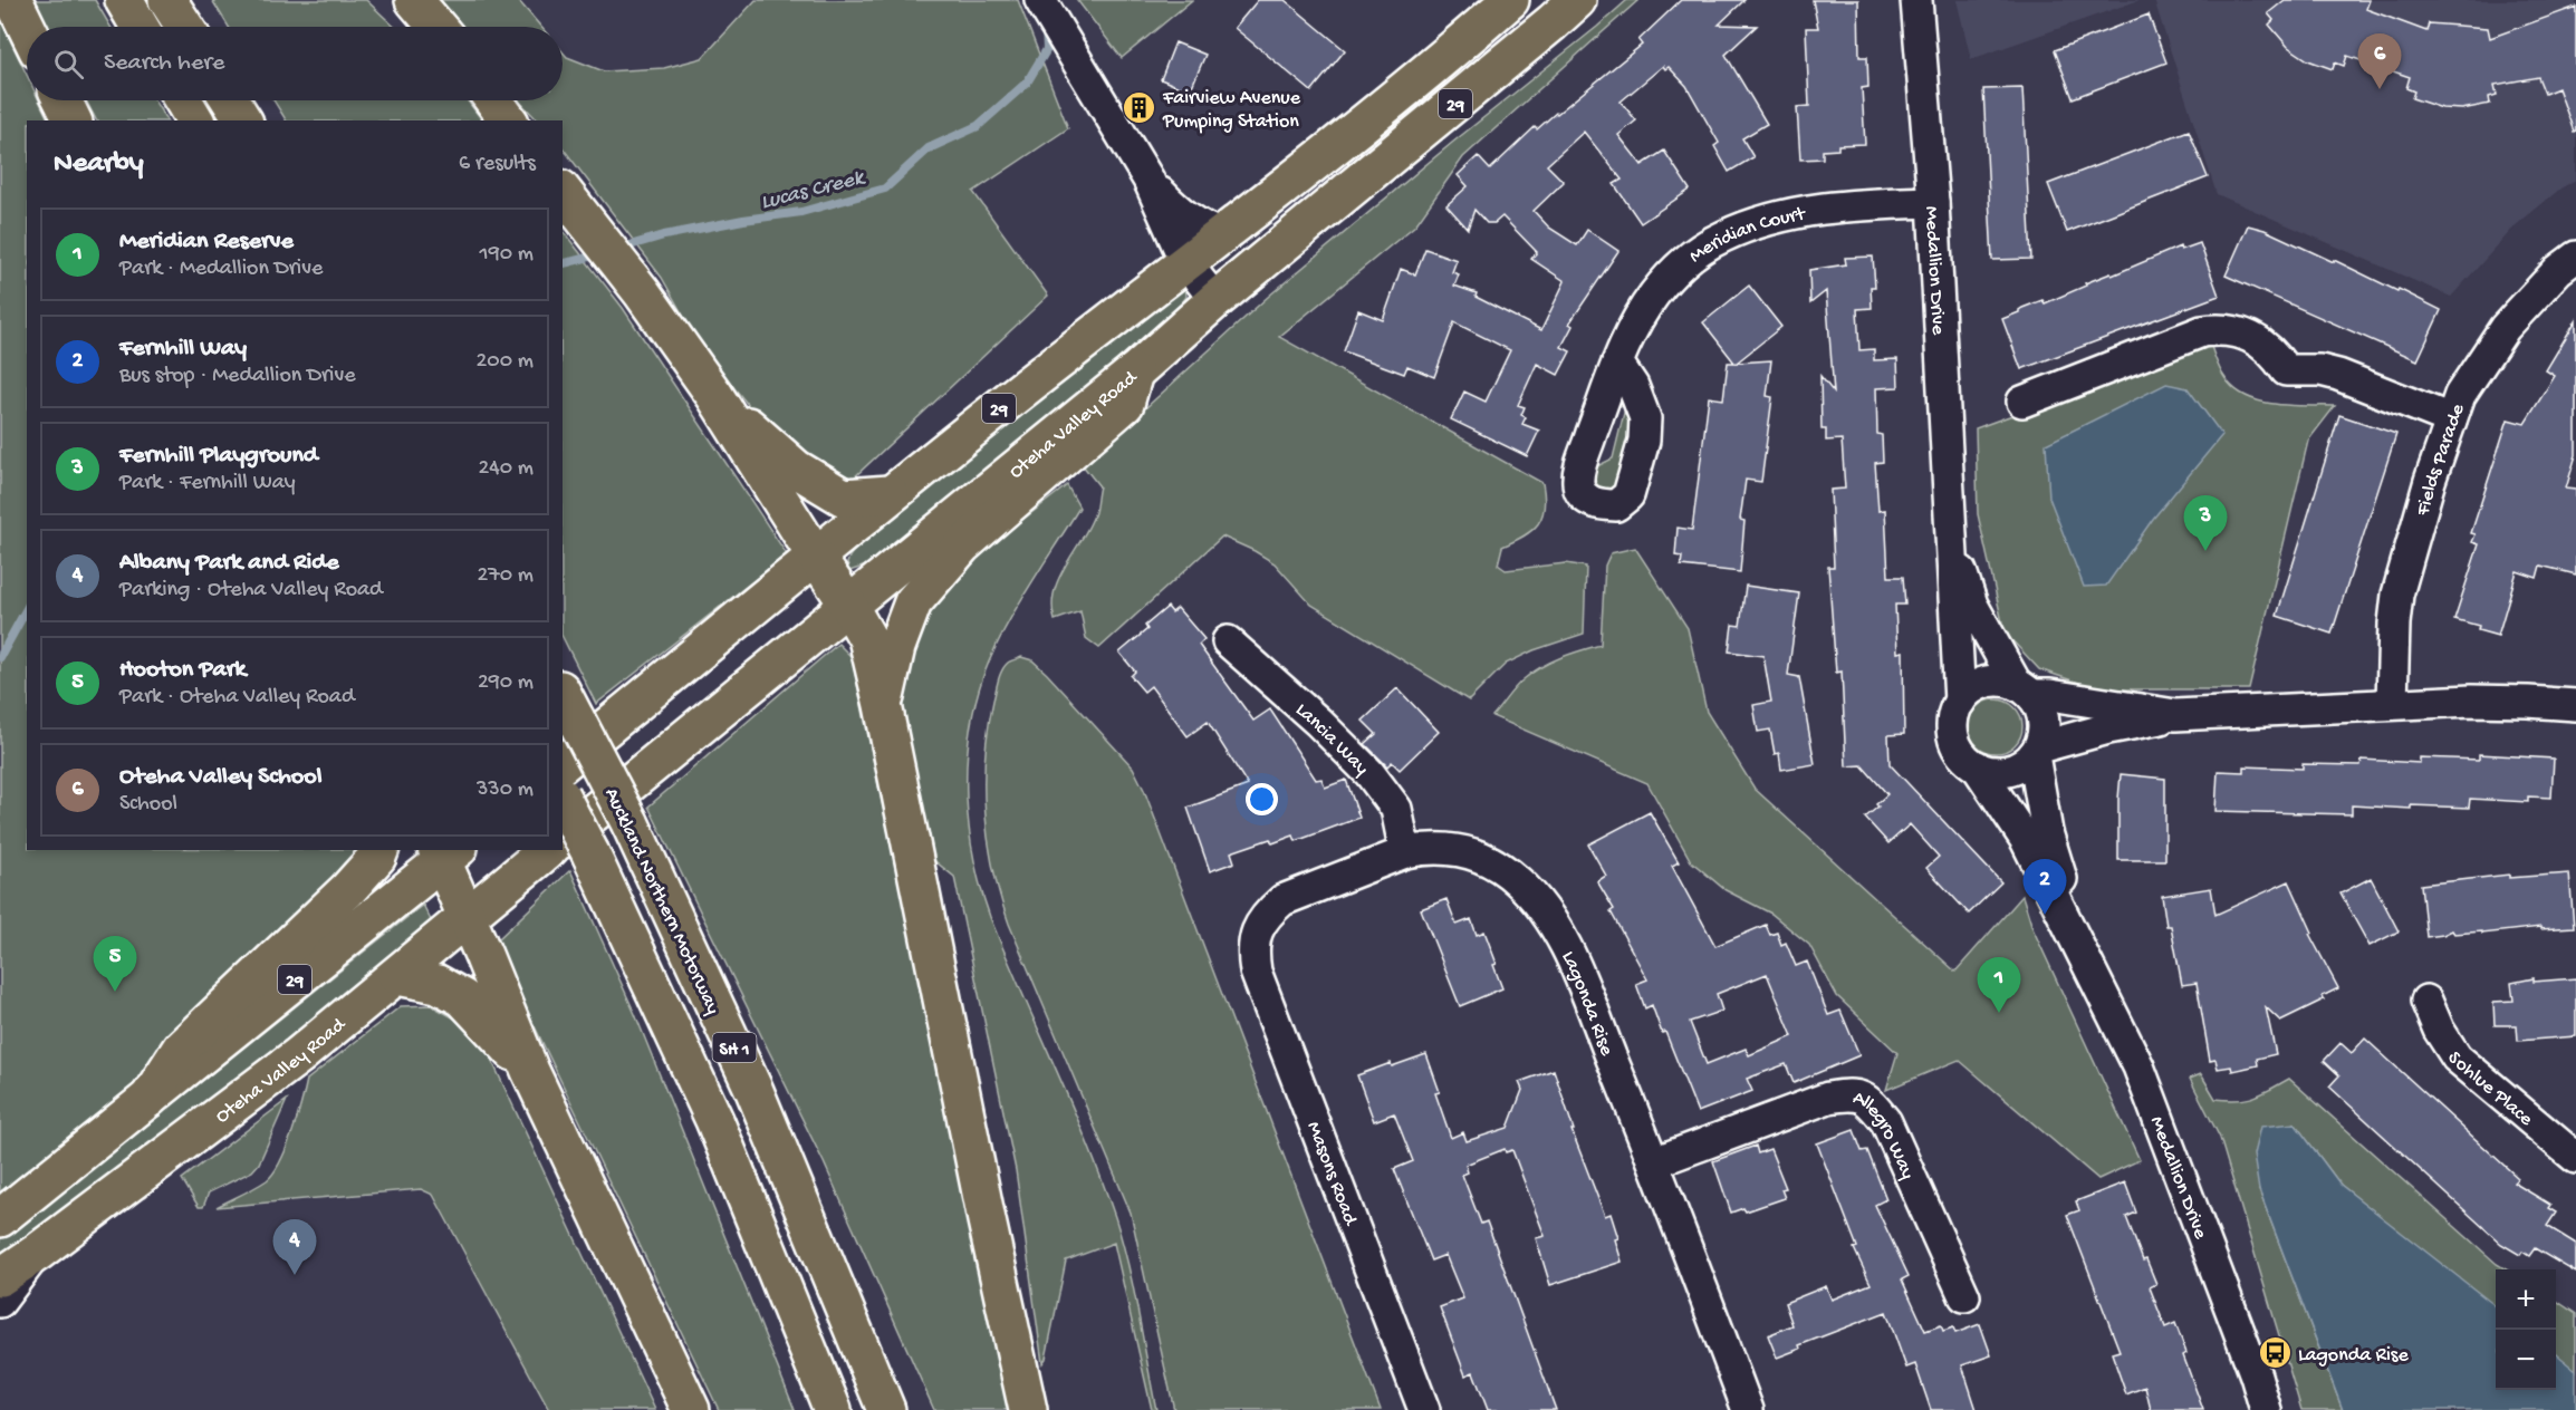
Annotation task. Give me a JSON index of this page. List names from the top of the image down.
{
  "streets": {
    "main road": [
      "29",
      "Oteha Valley Road",
      "Auckland Northern Motorway",
      "SH 1"
    ],
    "street": [
      "Meridian Court",
      "Medallion Drive",
      "Fields Parade",
      "Lancia Way",
      "Lagonda Rise",
      "Sohlue Place",
      "Allegro Way",
      "Masons Road"
    ]
  },
  "crossings": [
    ["Meridian Court", "Medallion Drive"],
    ["Oteha Valley Road", "SH 1"],
    ["Lancia Way", "Lagonda Rise"],
    ["Lagonda Rise", "Allegro Way"],
    ["Lagonda Rise", "Masons Road"]
  ],
  "water": ["Lucas Creek"],
  "places": {
    "building": ["Fairview Avenue Pumping Station"],
    "bus stop": ["Lagonda Rise"]
  },
  "page": {
    "search": "Search here",
    "pins": [
      "6",
      "3",
      "2",
      "5",
      "1",
      "4"
    ],
    "heading": ["Nearby", "6 results"],
    "list": [
      {
        "mark": "1",
        "name": "Meridian Reserve",
        "note": "Park · Medallion Drive",
        "value": "190 m"
      },
      {
        "mark": "2",
        "name": "Fernhill Way",
        "note": "Bus stop · Medallion Drive",
        "value": "200 m"
      },
      {
        "mark": "3",
        "name": "Fernhill Playground",
        "note": "Park · Fernhill Way",
        "value": "240 m"
      },
      {
        "mark": "4",
        "name": "Albany Park and Ride",
        "note": "Parking · Oteha Valley Road",
        "value": "270 m"
      },
      {
        "mark": "5",
        "name": "Hooton Park",
        "note": "Park · Oteha Valley Road",
        "value": "290 m"
      },
      {
        "mark": "6",
        "name": "Oteha Valley School",
        "note": "School",
        "value": "330 m"
      }
    ],
    "map_buttons": ["+", "−"]
  }
}
